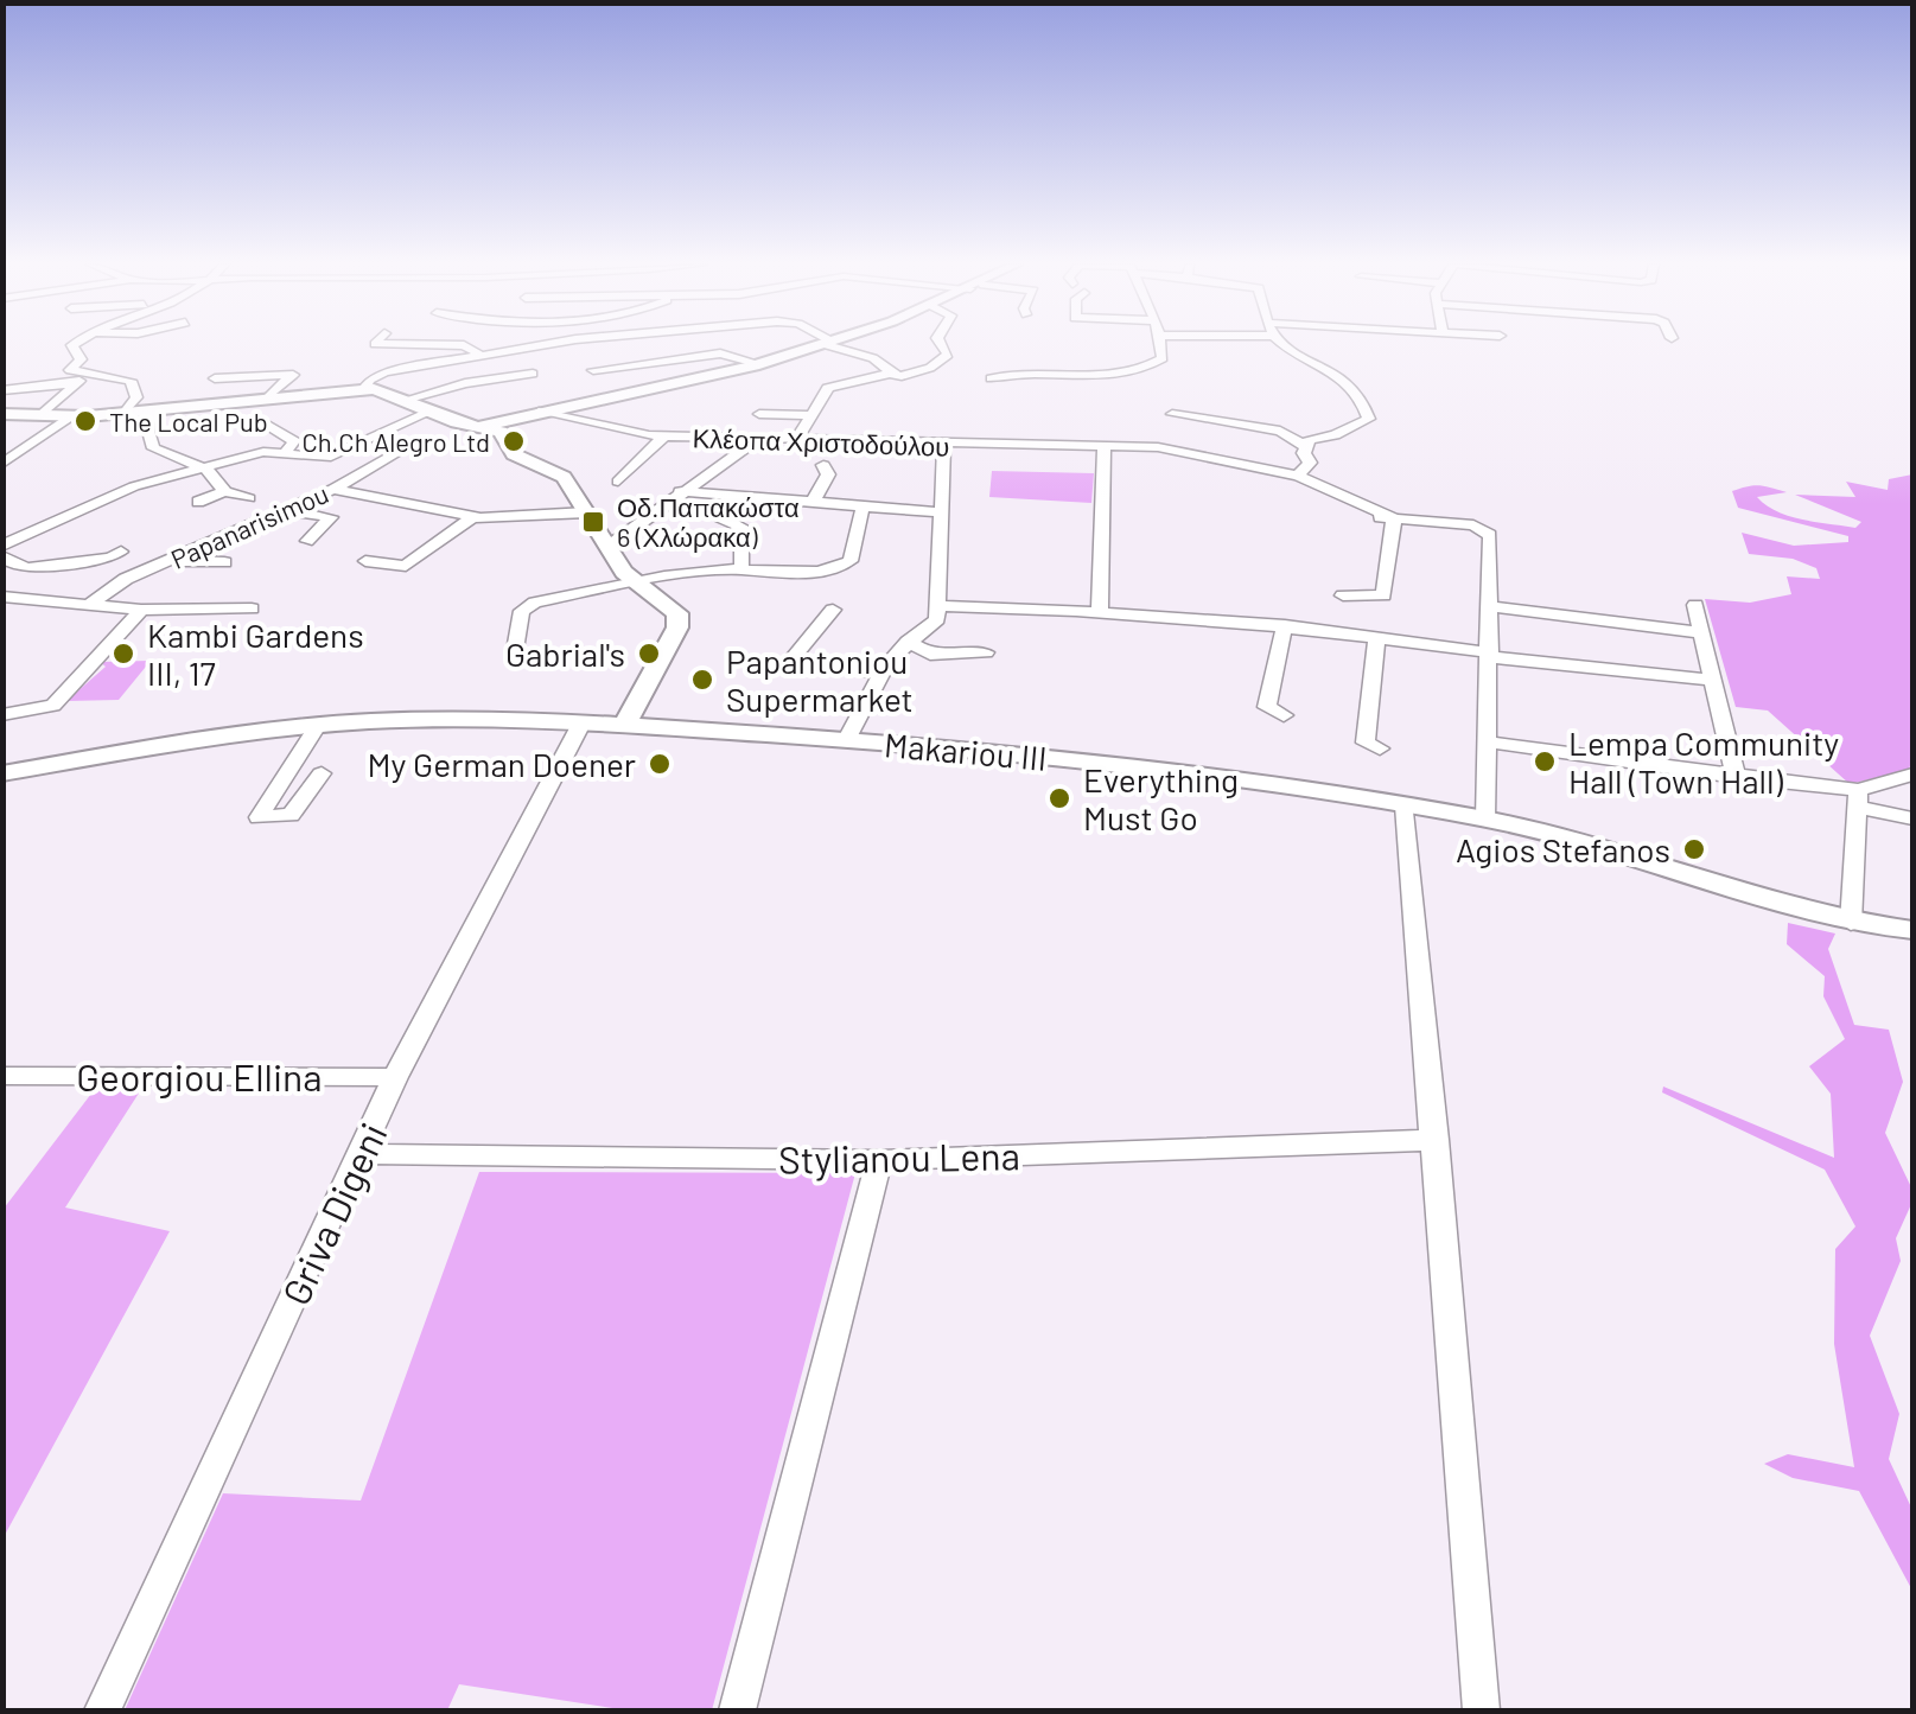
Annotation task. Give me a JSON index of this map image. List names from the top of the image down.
{
  "streets": {
    "main road": ["Makariou III"],
    "street": [
      "Κλέοπα Χριστοδούλου",
      "Papanarisimou",
      "Georgiou Ellina",
      "Stylianou Lena",
      "Griva Digeni"
    ]
  },
  "crossings": [
    ["Makariou III", "Griva Digeni"],
    ["Georgiou Ellina", "Griva Digeni"],
    ["Stylianou Lena", "Griva Digeni"]
  ],
  "places": {
    "other": [
      "The Local Pub",
      "Ch.Ch Alegro Ltd",
      "Kambi Gardens III, 17",
      "Gabrial's",
      "Papantoniou Supermarket",
      "Lempa Community Hall (Town Hall)",
      "My German Doener",
      "Everything Must Go",
      "Agios Stefanos"
    ],
    "transit": ["Οδ.Παπακώστα 6 (Χλώρακα)"]
  }
}
